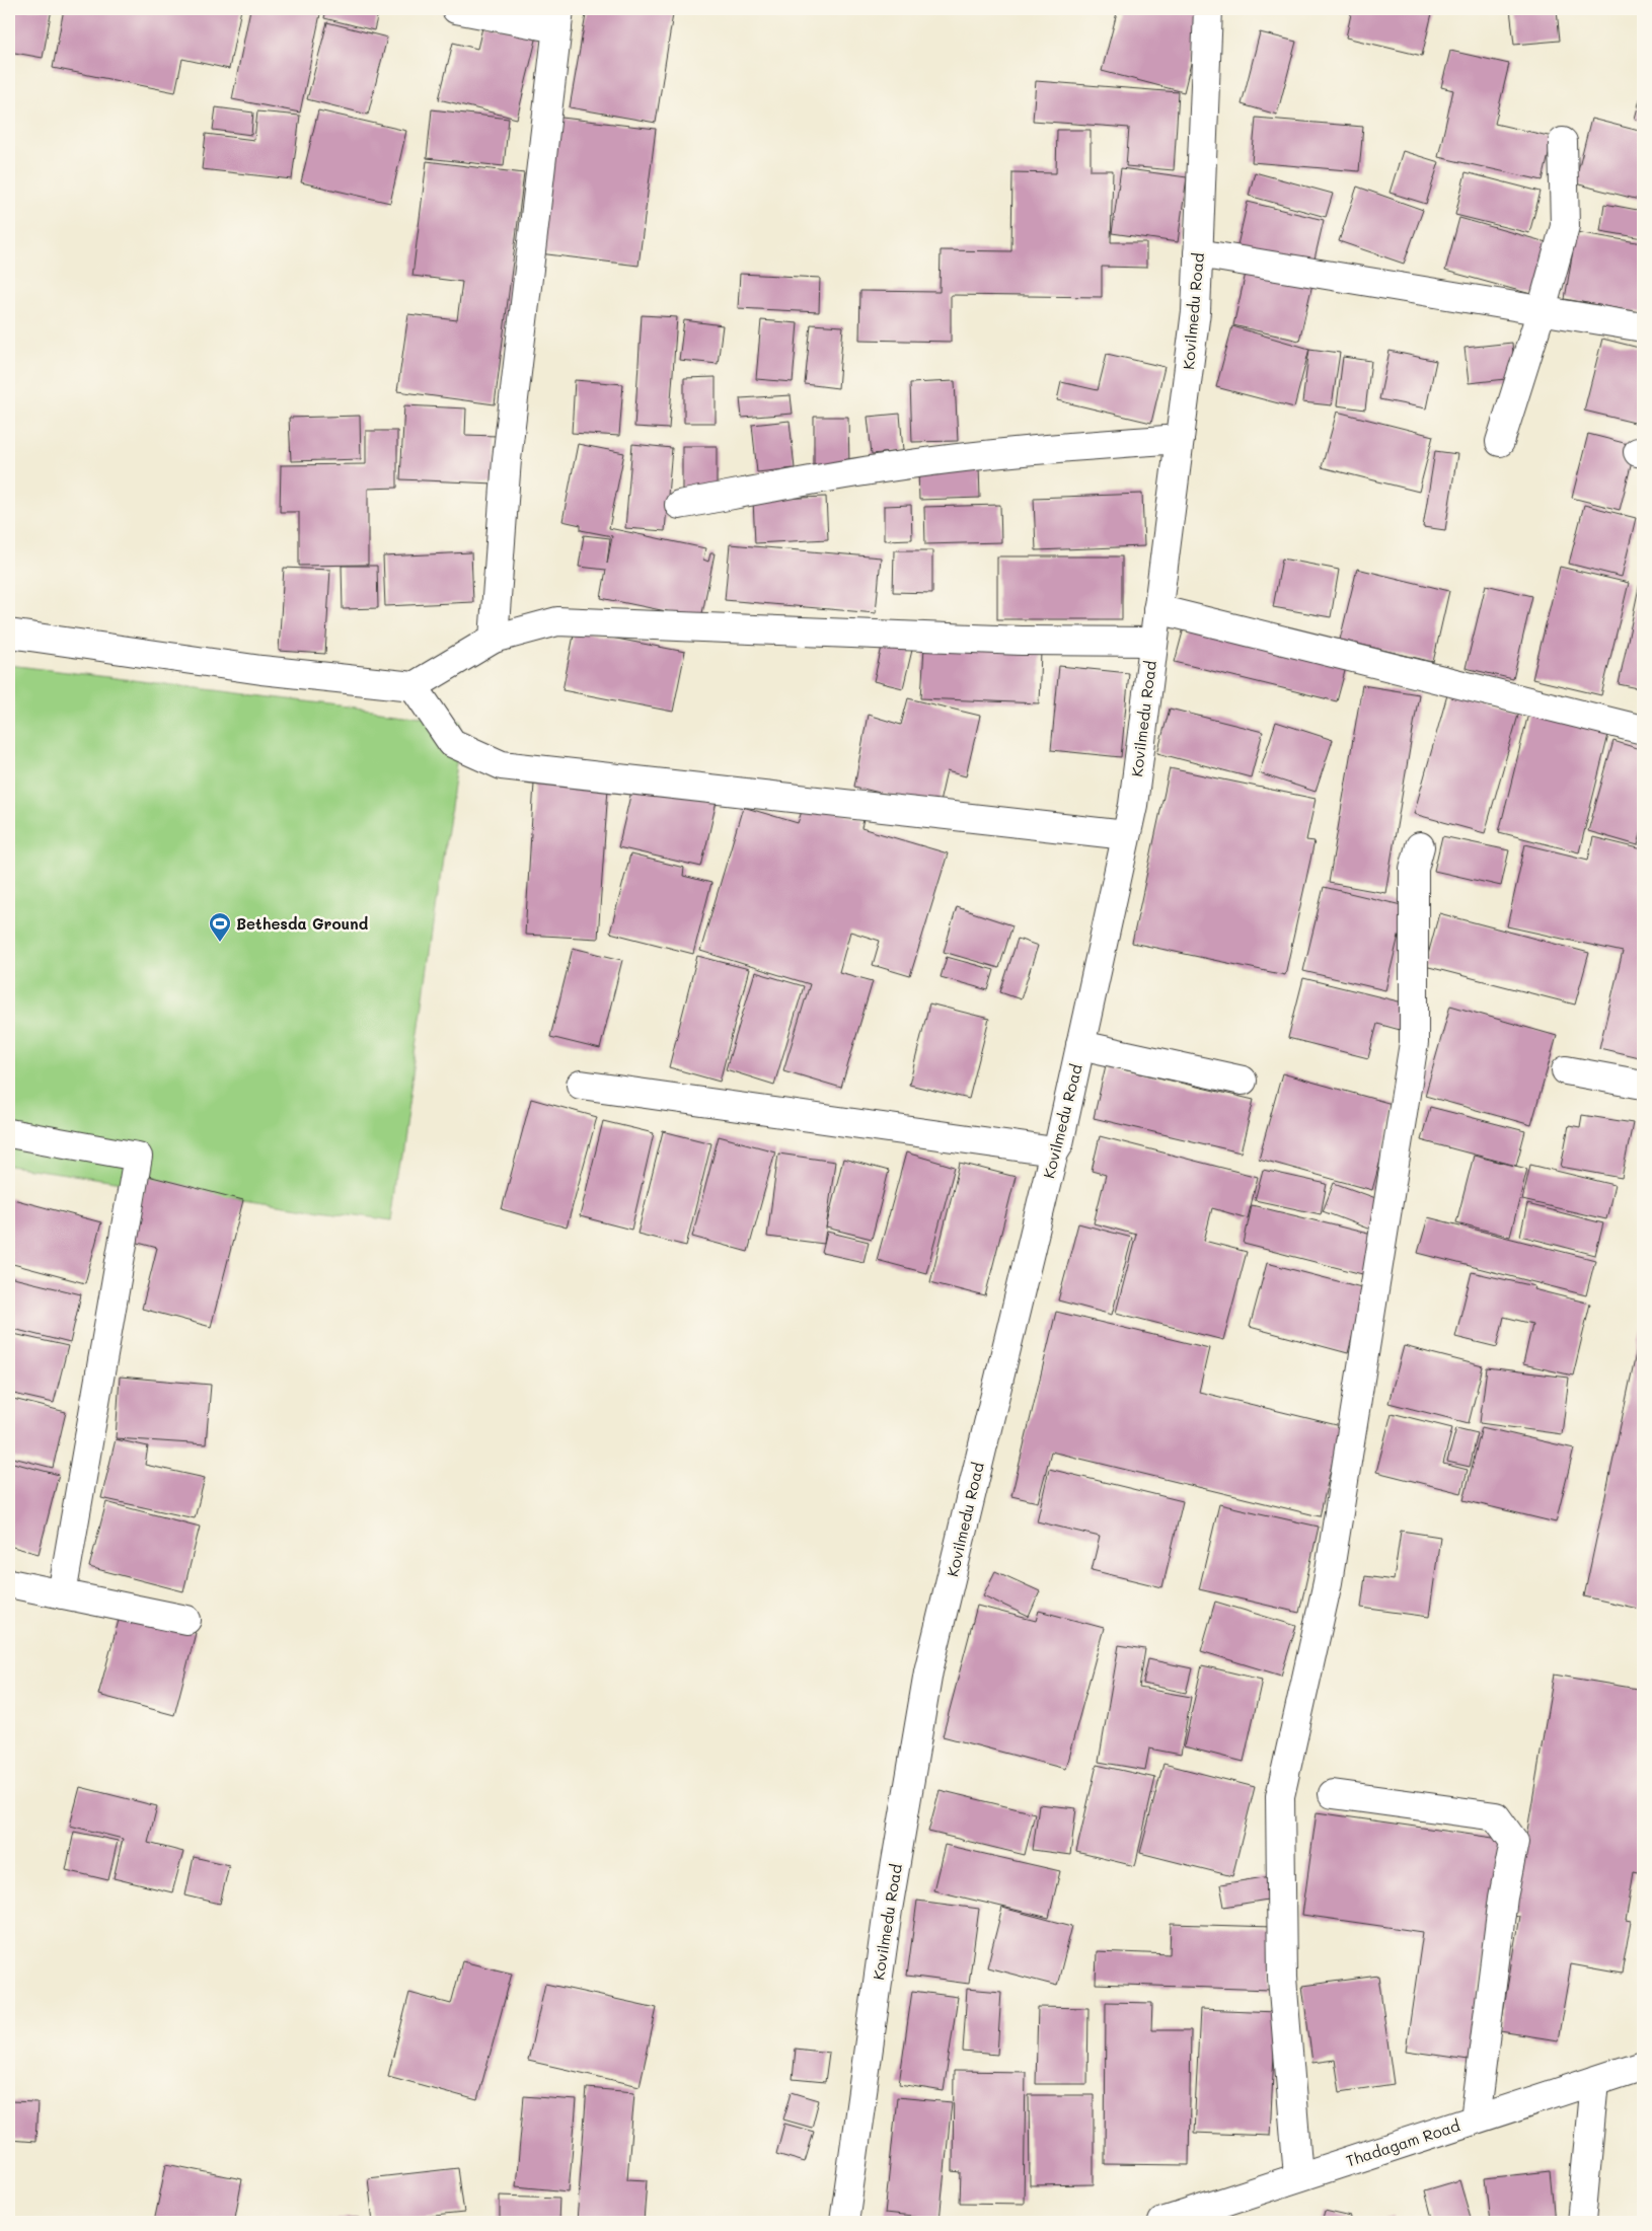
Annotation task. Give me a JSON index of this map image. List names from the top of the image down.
{
  "streets": {
    "street": ["Kovilmedu Road", "Thadagam Road"]
  },
  "places": {
    "sports": ["Bethesda Ground"]
  }
}
